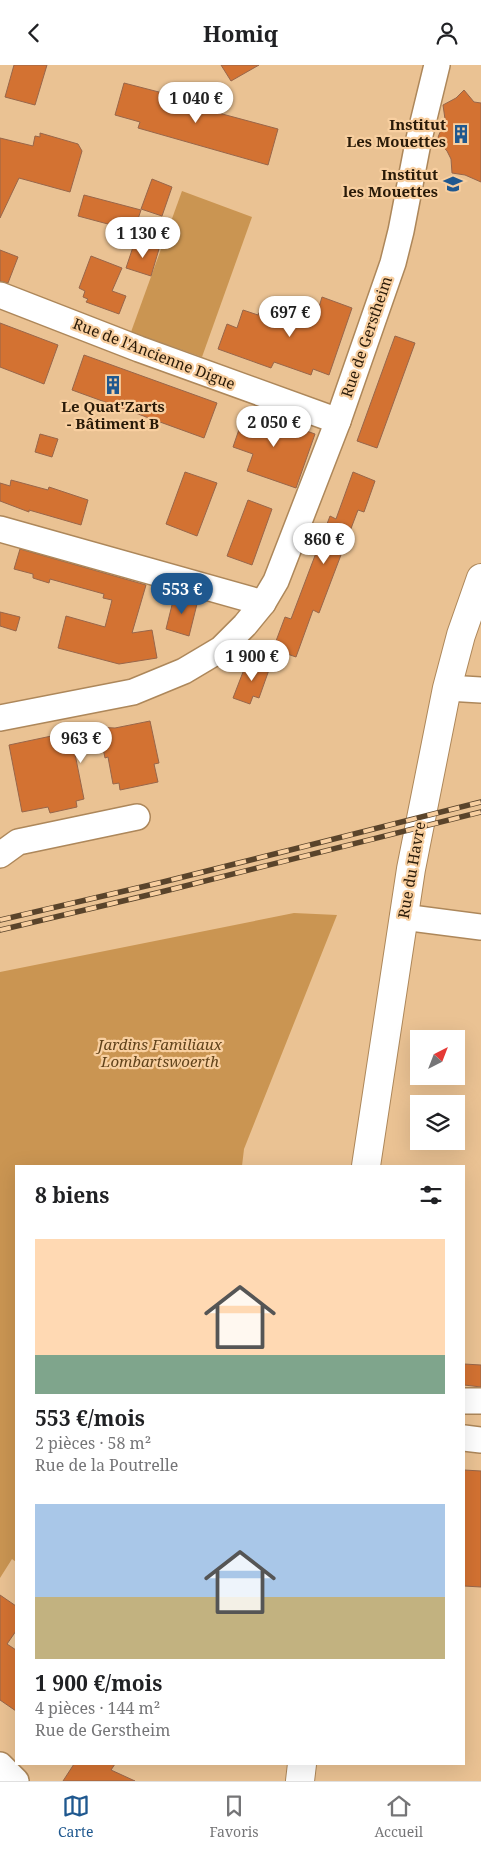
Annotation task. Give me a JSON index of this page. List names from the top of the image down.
{
  "streets": {
    "main road": ["Rue du Havre"],
    "street": ["Rue de Gerstheim", "Rue de l'Ancienne Digue"]
  },
  "crossings": [
    ["Rue de Gerstheim", "Rue de l'Ancienne Digue"]
  ],
  "parks": ["Jardins Familiaux Lombartswoerth"],
  "places": {
    "building": ["Institut Les Mouettes", "Le Quat'Zarts - Bâtiment B"],
    "school or university": ["Institut les Mouettes"]
  },
  "north": "top right",
  "page": {
    "header": "Homiq",
    "price": [
      "1 040 €",
      "1 130 €",
      "697 €",
      "2 050 €",
      "860 €",
      "553 €",
      "1 900 €",
      "963 €"
    ],
    "heading": "8 biens",
    "list": [
      {
        "name": "553 €/mois",
        "note": "2 pièces · 58 m² · Rue de la Poutrelle"
      },
      {
        "name": "1 900 €/mois",
        "note": "4 pièces · 144 m² · Rue de Gerstheim"
      }
    ],
    "tabs": ["Carte", "Favoris", "Accueil"]
  }
}
